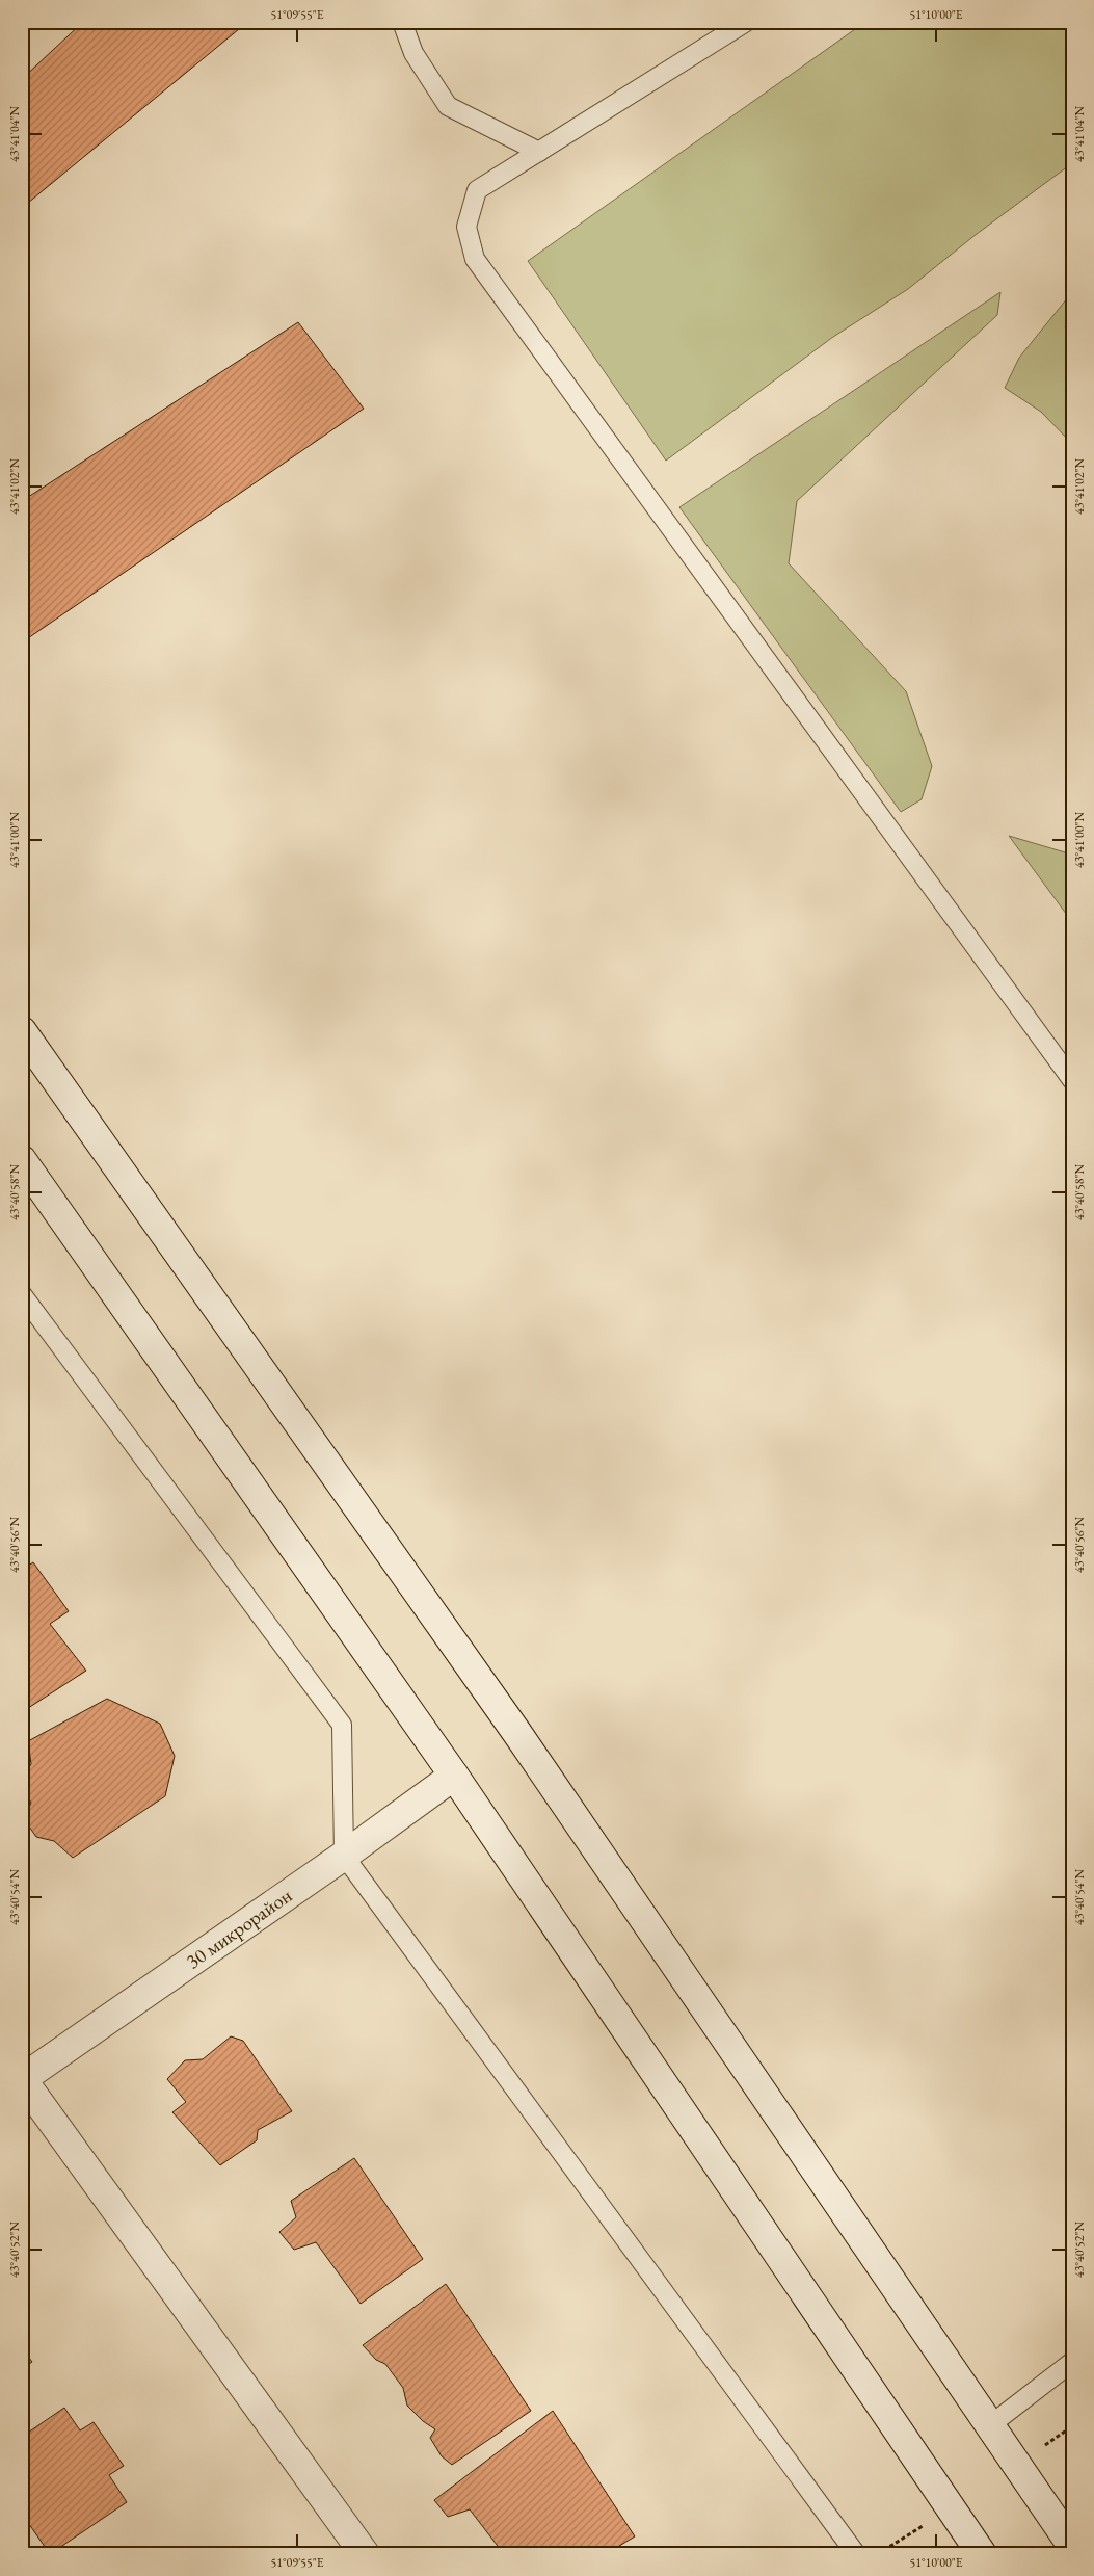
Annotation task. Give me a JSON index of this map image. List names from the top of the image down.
{
  "streets": {
    "main road": ["30 микрорайон"]
  },
  "coordinates": [
    "51°09'55\"E",
    "51°10'00\"E",
    "43°41'04\"N",
    "43°41'02\"N",
    "43°41'00\"N",
    "43°40'58\"N",
    "43°40'56\"N",
    "43°40'54\"N",
    "43°40'52\"N"
  ]
}
